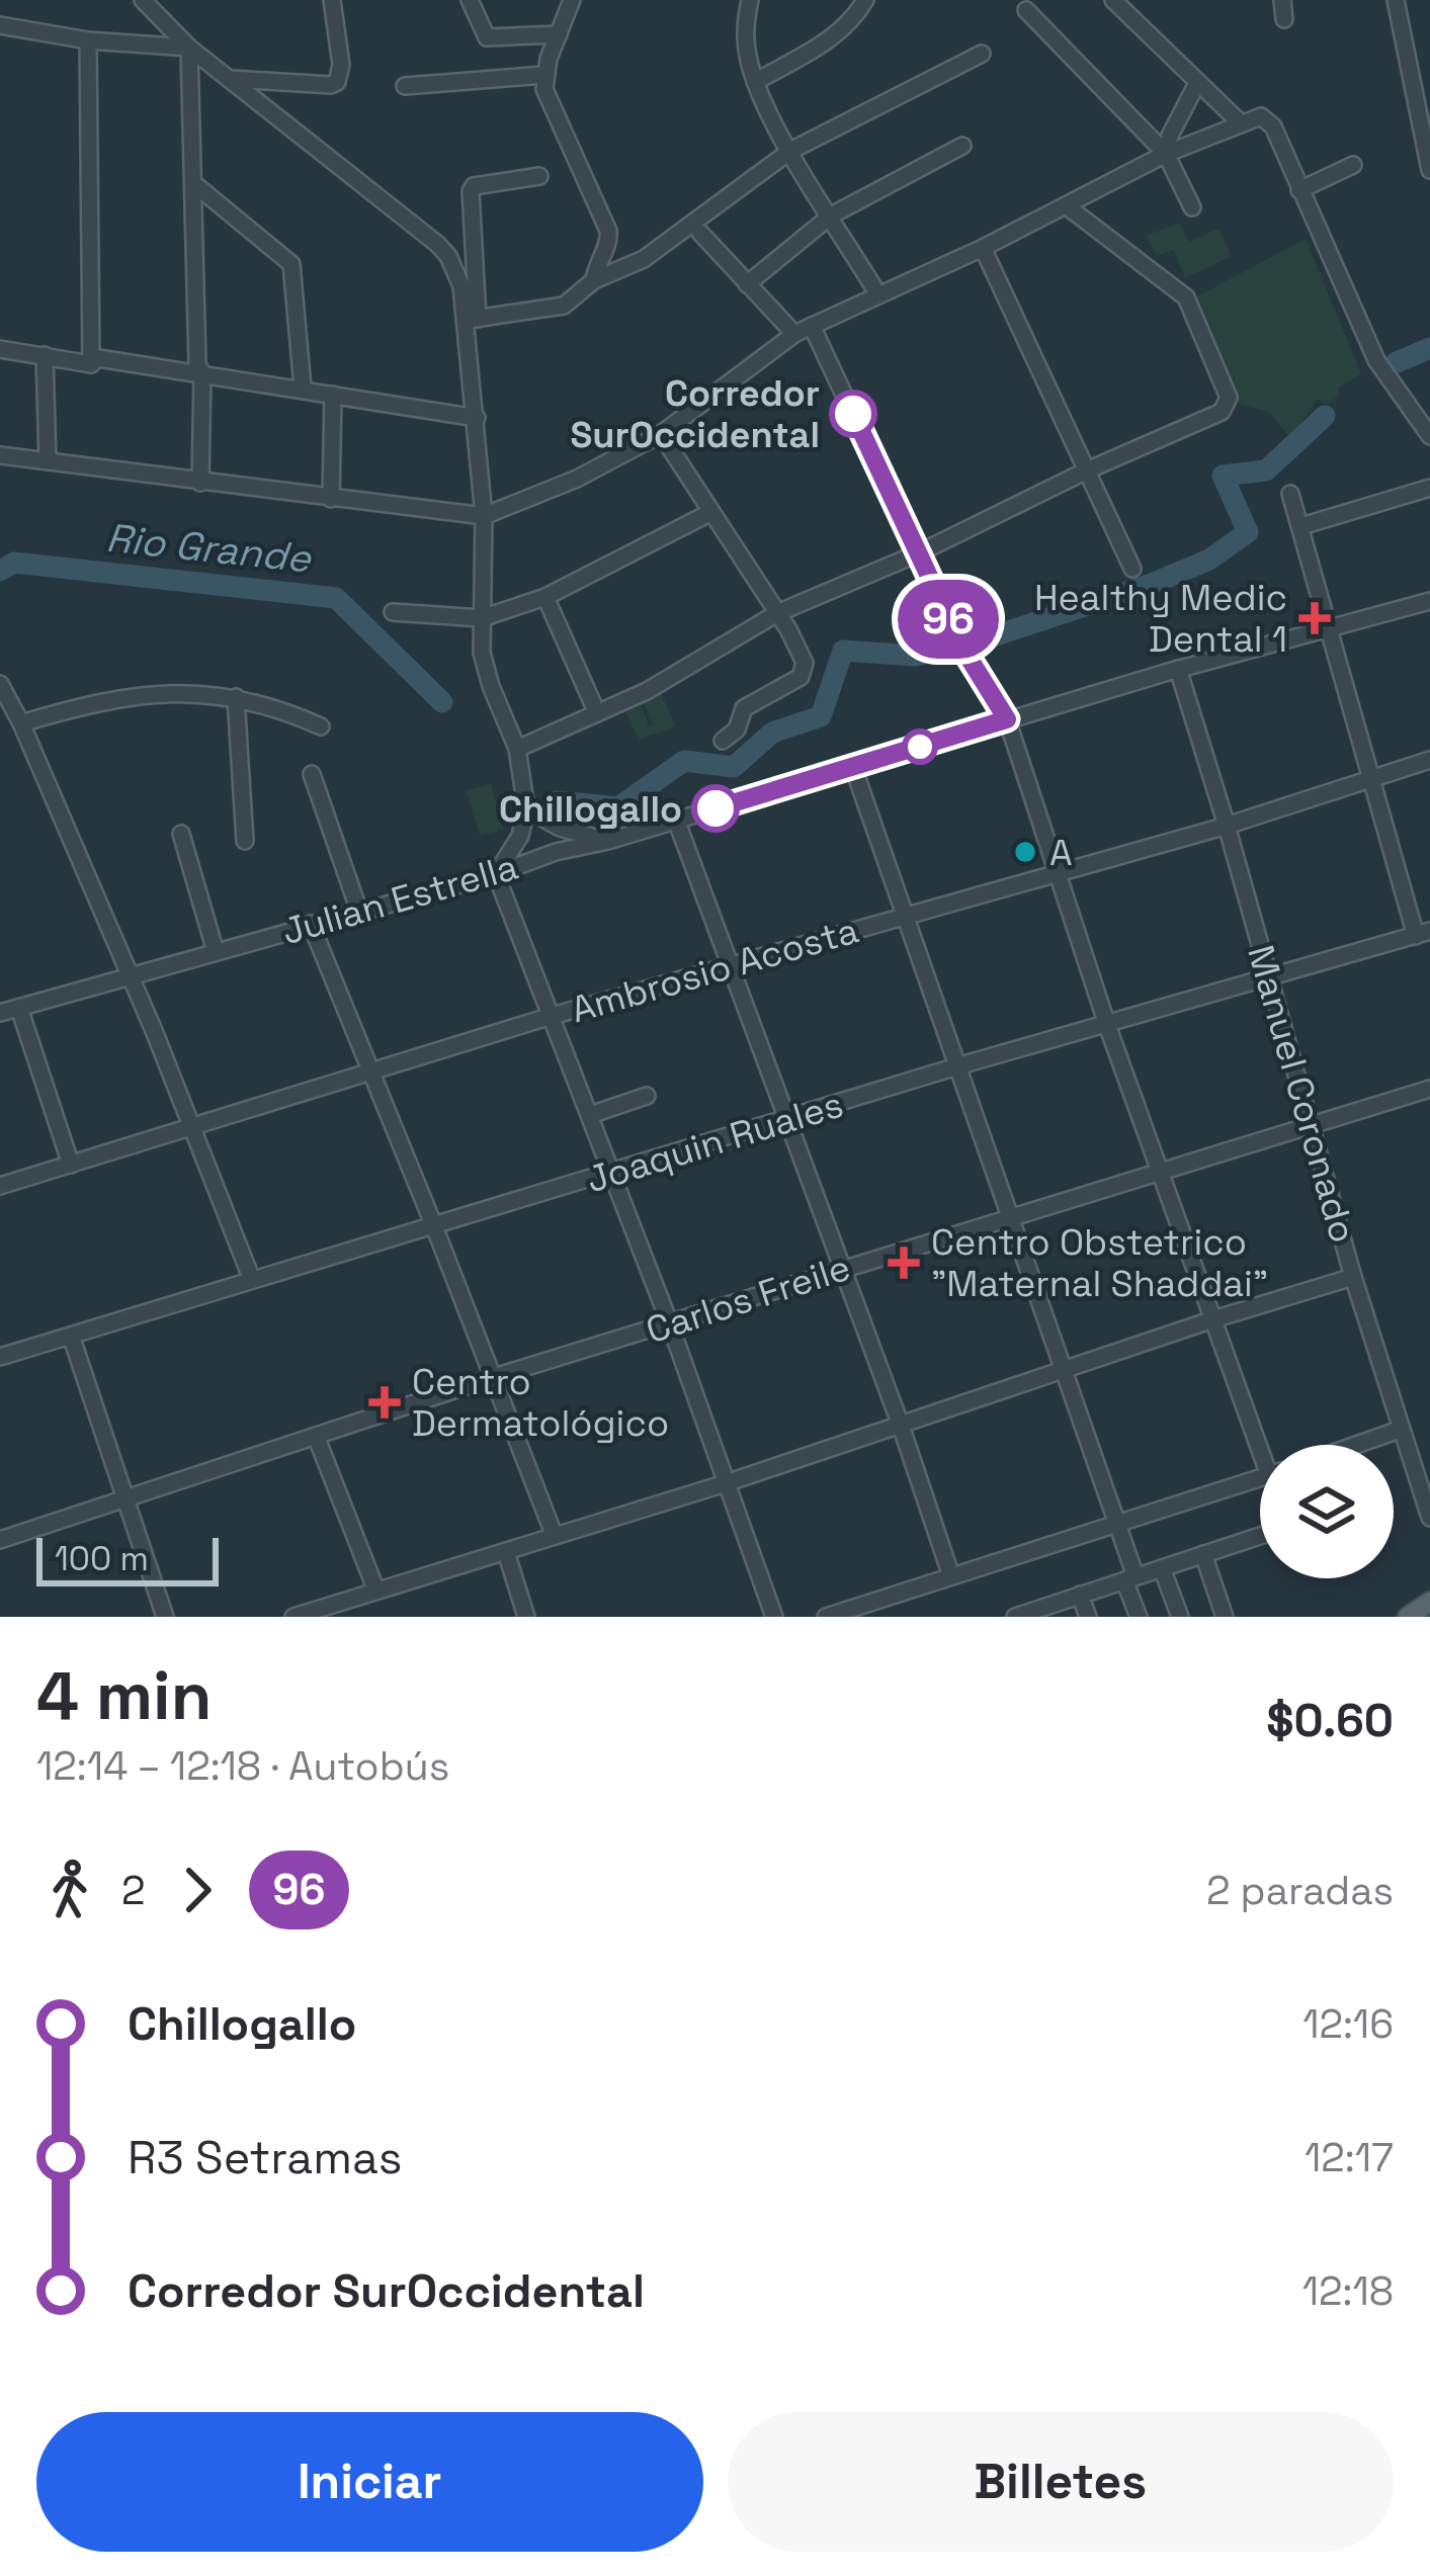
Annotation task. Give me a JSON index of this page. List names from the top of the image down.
{
  "streets": {
    "street": [
      "Julian Estrella",
      "Ambrosio Acosta",
      "Manuel Coronado",
      "Joaquin Ruales",
      "Carlos Freile"
    ]
  },
  "crossings": [
    ["Julian Estrella", "Manuel Coronado"],
    ["Ambrosio Acosta", "Manuel Coronado"],
    ["Manuel Coronado", "Joaquin Ruales"],
    ["Manuel Coronado", "Carlos Freile"]
  ],
  "water": ["Rio Grande"],
  "places": {
    "other": ["Corredor SurOccidental", "Chillogallo", "A"],
    "health": ["Healthy Medic Dental 1", "Centro Obstetrico \"Maternal Shaddai\"", "Centro Dermatológico"]
  },
  "lines": ["bus line 96"],
  "scale_bar": "100 m",
  "page": {
    "on_map": "96",
    "scale": "100 m",
    "heading": ["4 min", "12:14 – 12:18 · Autobús", "$0.60"],
    "legs": ["2", "96", "2 paradas"],
    "list": [
      {
        "name": "Chillogallo",
        "value": "12:16"
      },
      {
        "name": "R3 Setramas",
        "value": "12:17"
      },
      {
        "name": "Corredor SurOccidental",
        "value": "12:18"
      }
    ],
    "buttons": ["Iniciar", "Billetes"]
  }
}
